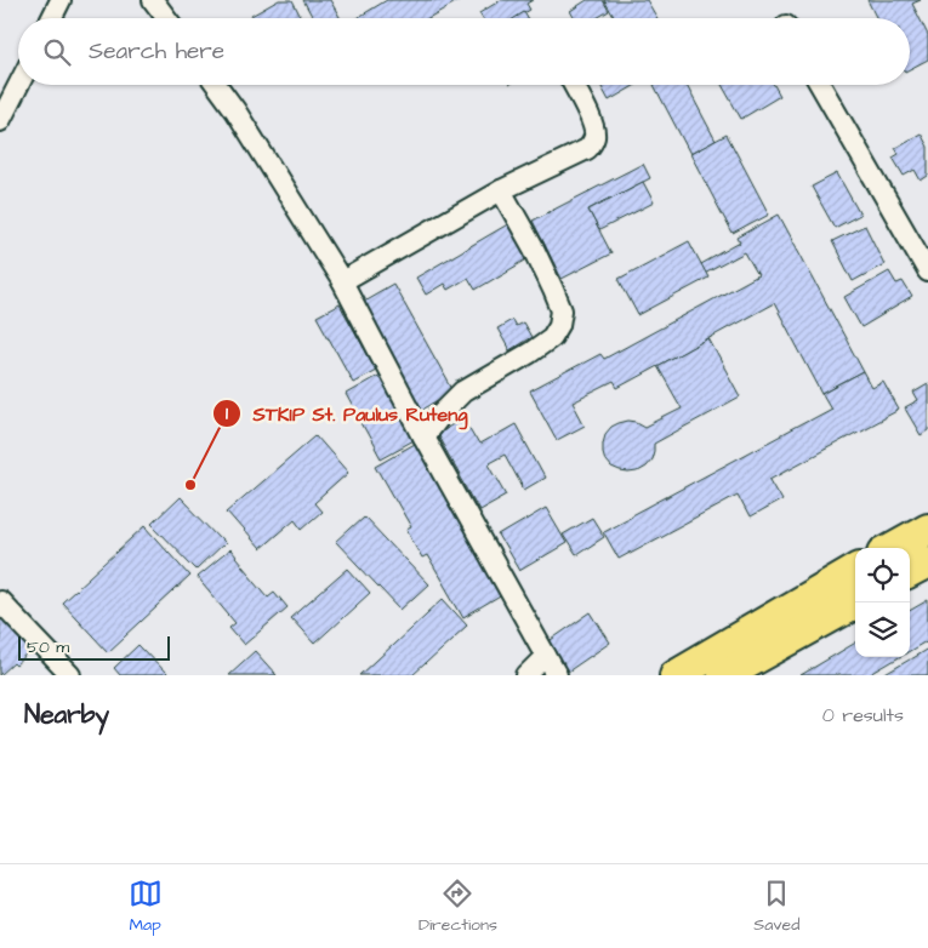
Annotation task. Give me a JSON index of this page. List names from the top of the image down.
{
  "places": ["STKIP St. Paulus Ruteng"],
  "scale_bar": "50 m",
  "page": {
    "search": "Search here",
    "scale": "50 m",
    "heading": ["Nearby", "0 results"],
    "nav": ["Map", "Directions", "Saved"]
  }
}
